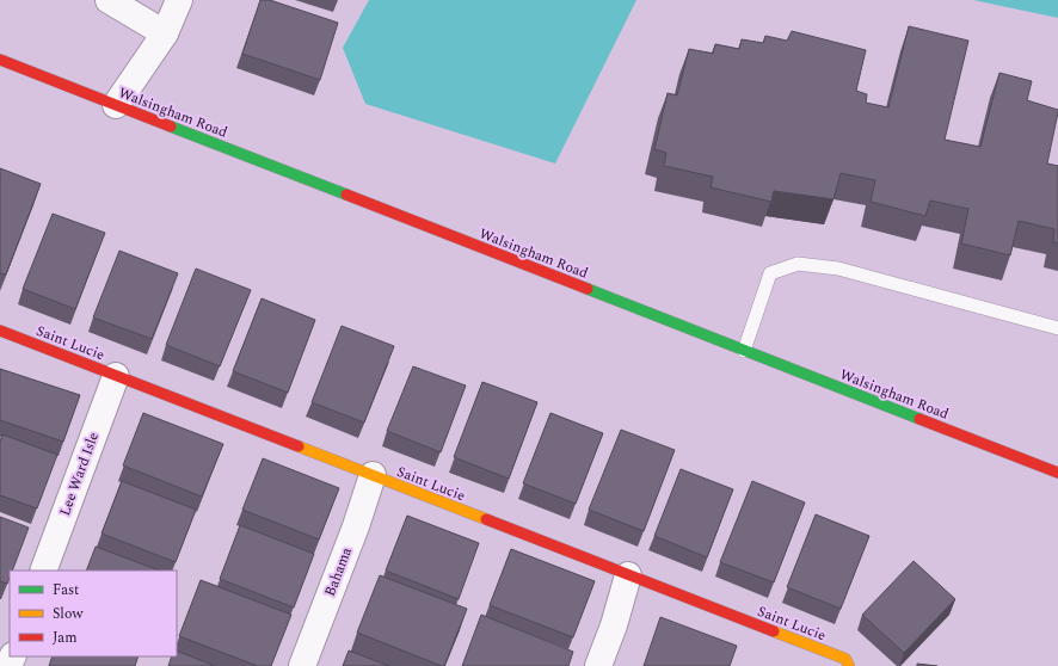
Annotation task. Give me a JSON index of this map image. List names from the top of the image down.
{
  "streets": {
    "street": [
      "Walsingham Road",
      "Saint Lucie",
      "Lee Ward Isle",
      "Bahama"
    ]
  },
  "crossings": [
    ["Saint Lucie", "Lee Ward Isle"],
    ["Saint Lucie", "Bahama"]
  ],
  "legend": ["Fast", "Slow", "Jam"]
}
